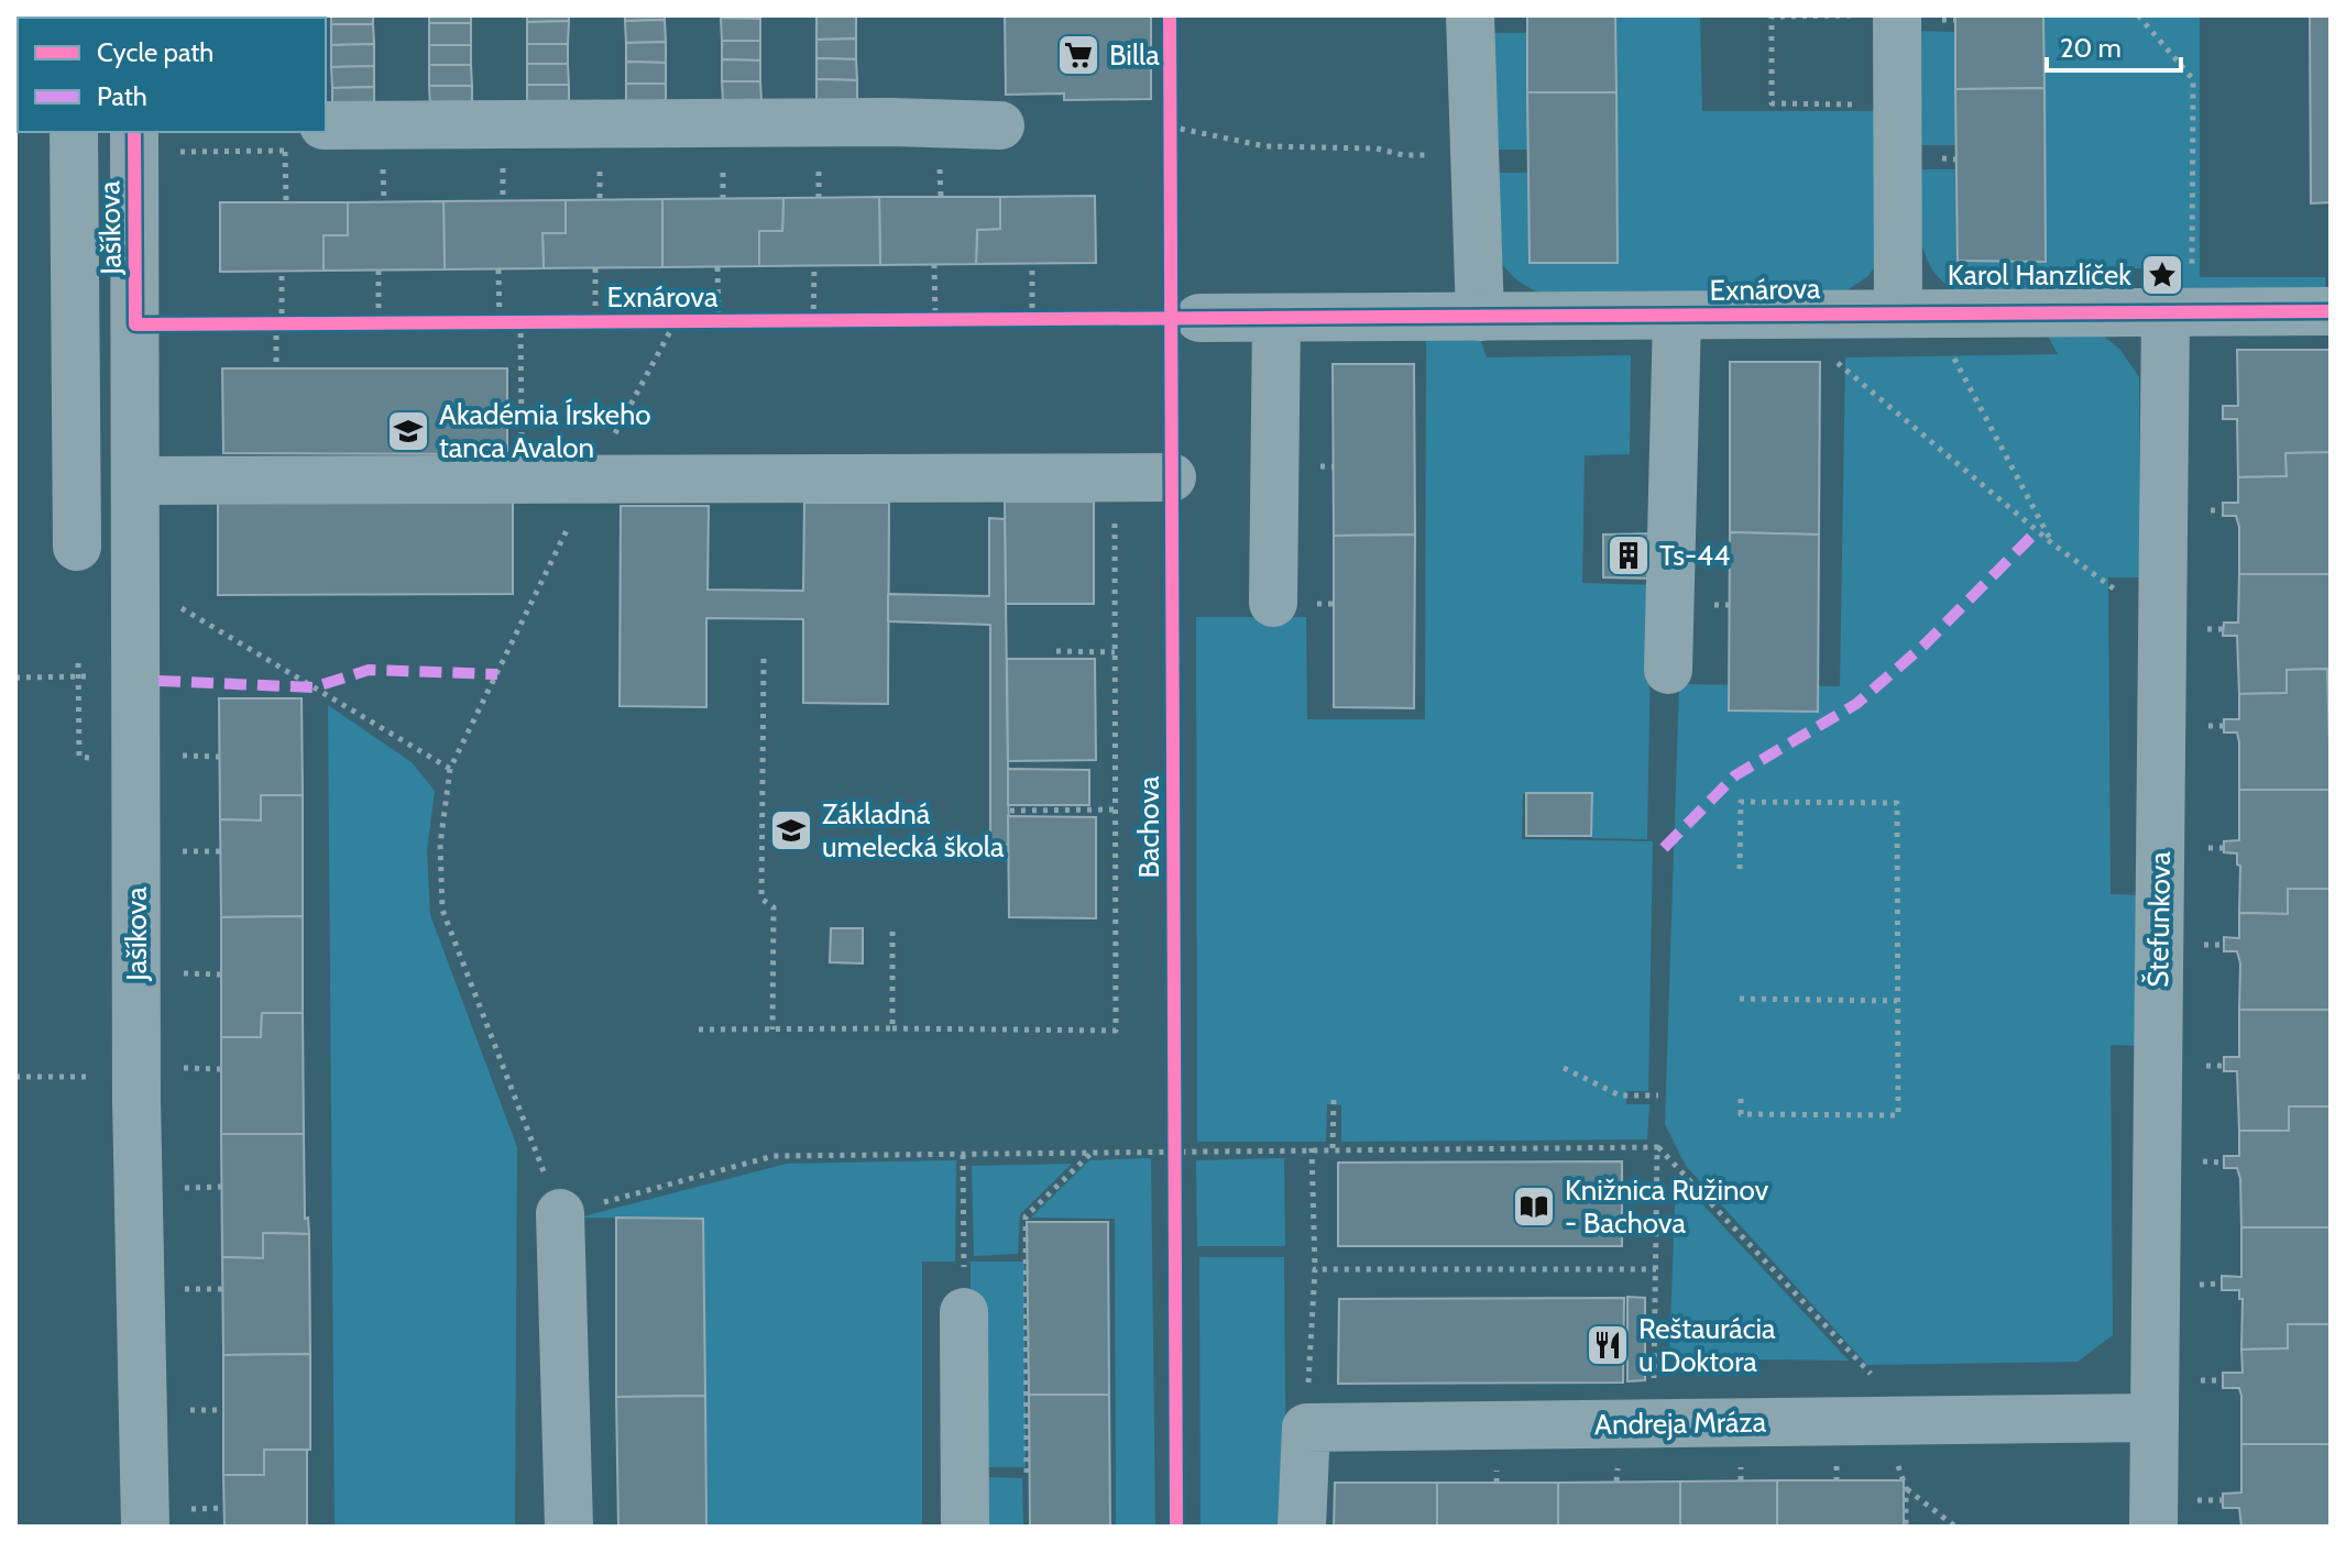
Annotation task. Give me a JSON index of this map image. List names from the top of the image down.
{
  "streets": {
    "street": [
      "Jašíkova",
      "Exnárova",
      "Štefunkova",
      "Andreja Mráza"
    ],
    "cycle path": ["Bachova"]
  },
  "crossings": [
    ["Exnárova", "Štefunkova"],
    ["Štefunkova", "Andreja Mráza"]
  ],
  "places": {
    "supermarket": ["Billa"],
    "place": ["Karol Hanzlíček"],
    "school or university": ["Akadémia Írskeho tanca Avalon", "Základná umelecká škola"],
    "building": ["Ts-44"],
    "library": ["Knižnica Ružinov - Bachova"],
    "restaurant": ["Reštaurácia u Doktora"]
  },
  "legend": ["Cycle path", "Path"],
  "scale_bar": "20 m"
}
